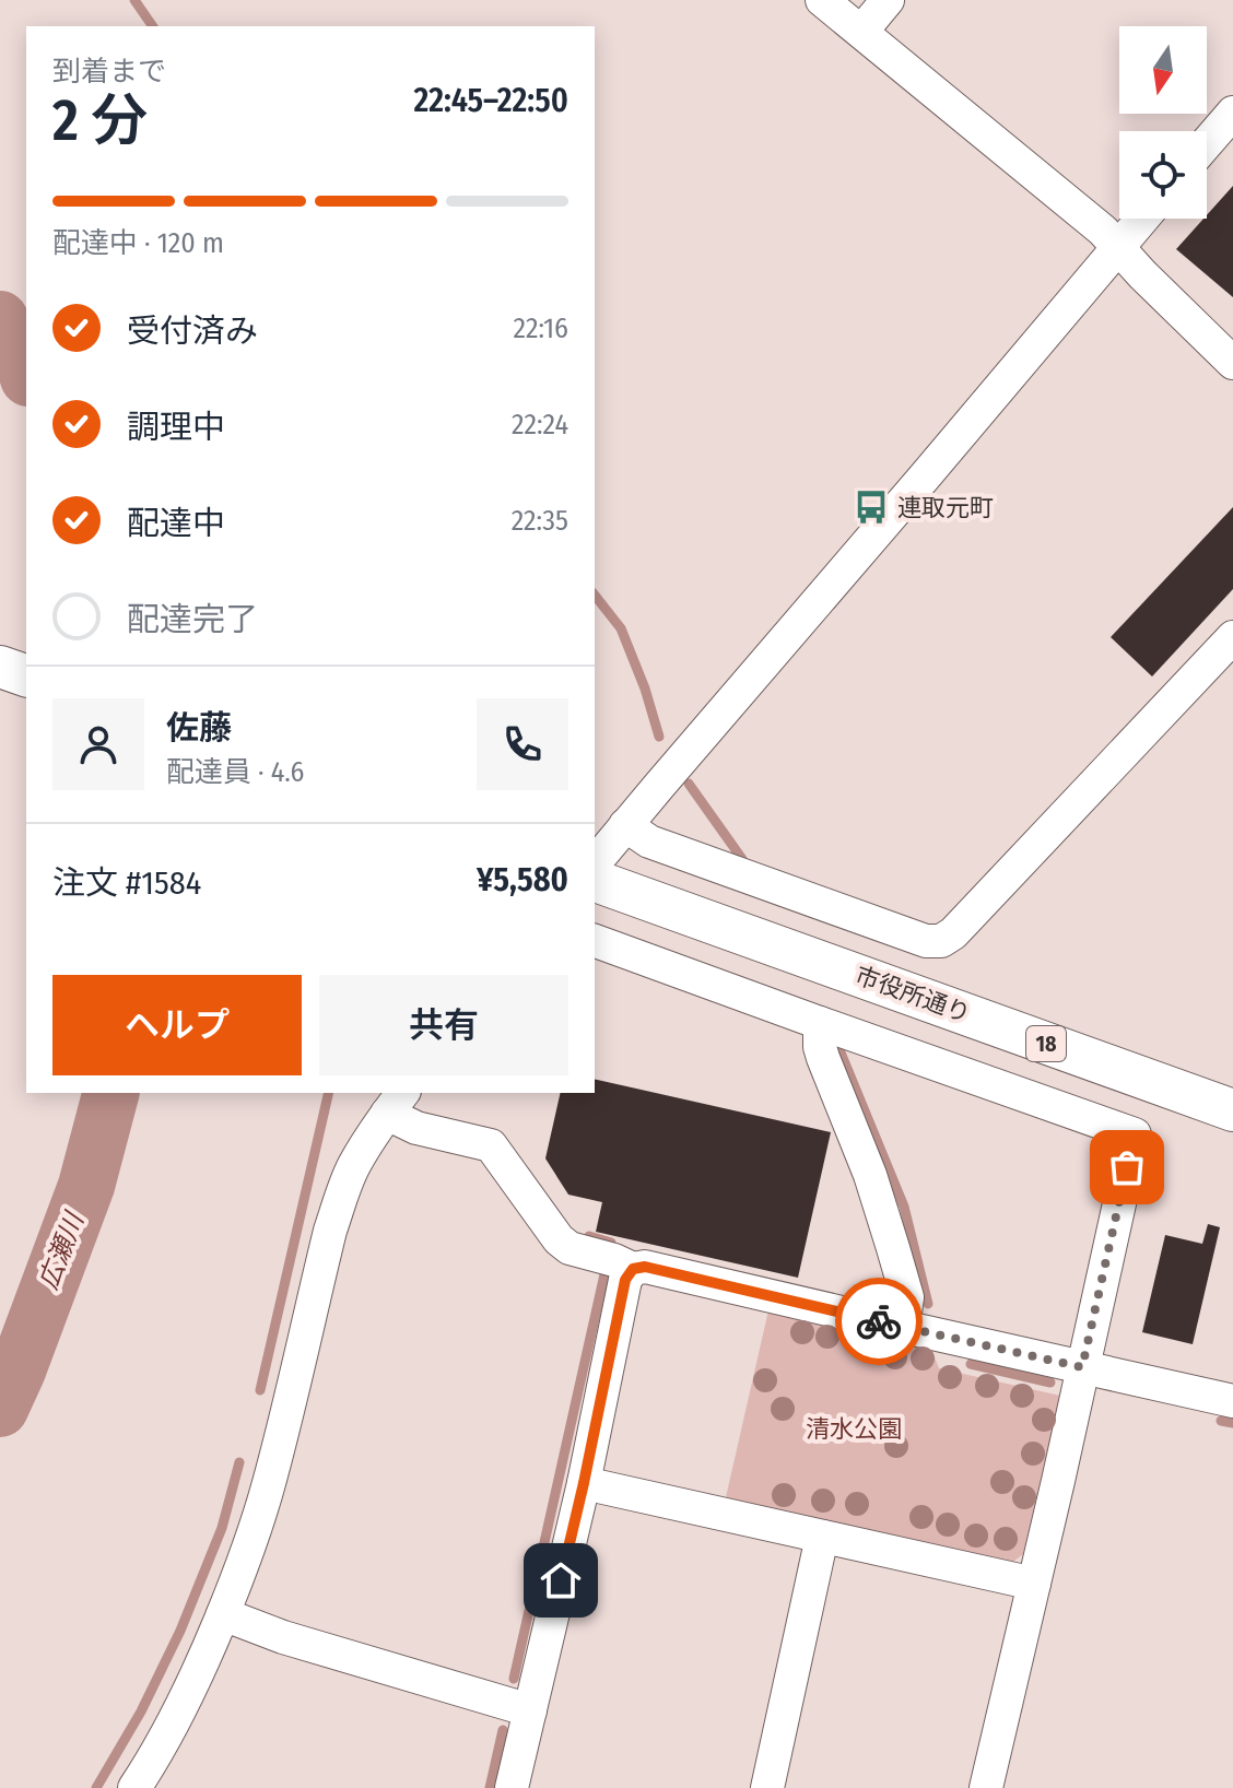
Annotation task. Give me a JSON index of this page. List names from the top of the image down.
{
  "streets": {
    "main road": ["市役所通り", "18"]
  },
  "water": ["広瀬川"],
  "parks": ["清水公園"],
  "places": {
    "bus stop": ["連取元町"]
  },
  "north": "bottom",
  "page": {
    "heading": ["2 分", "到着まで", "22:45–22:50"],
    "panel": [
      "佐藤",
      "配達員 · 4.6",
      "注文 #1584",
      "¥5,580"
    ],
    "bar": "配達中 · 120 m",
    "list": [
      ["受付済み", "22:16"],
      ["調理中", "22:24"],
      ["配達中", "22:35"],
      "配達完了"
    ],
    "buttons": ["ヘルプ", "共有"]
  }
}
